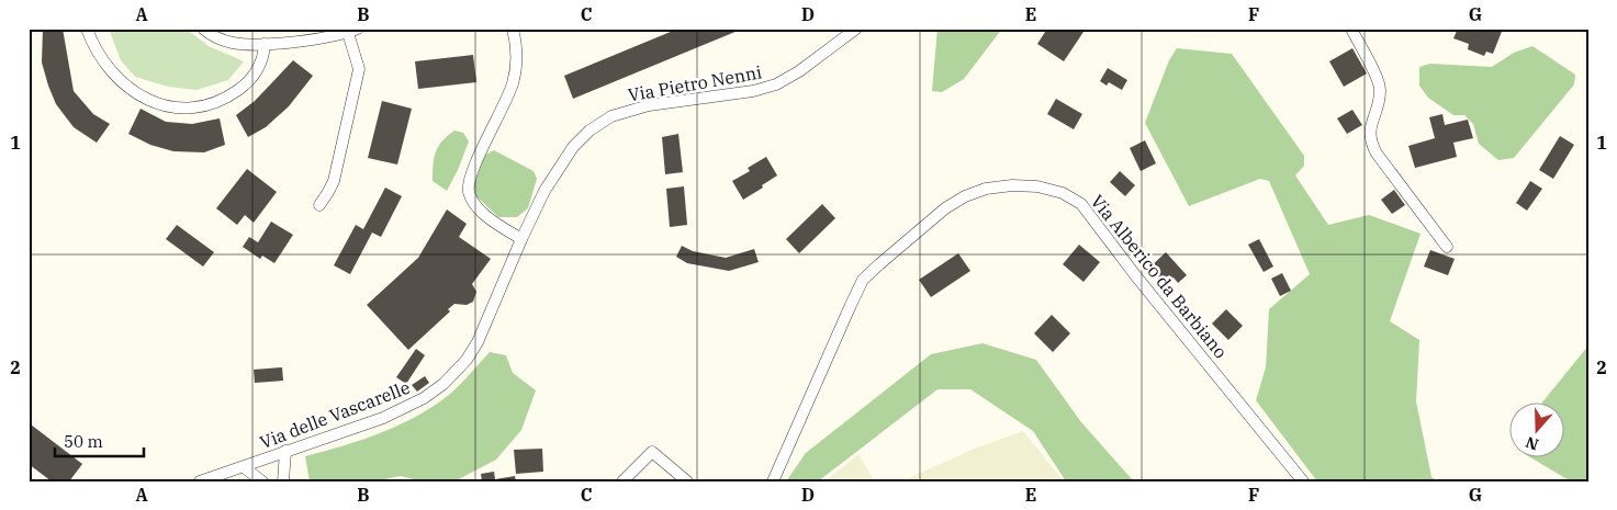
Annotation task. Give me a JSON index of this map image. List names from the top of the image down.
{
  "streets": {
    "street": ["Via Pietro Nenni", "Via Alberico da Barbiano", "Via delle Vascarelle"]
  },
  "crossings": [
    ["Via Pietro Nenni", "Via delle Vascarelle"]
  ],
  "scale_bar": "50 m",
  "north": "bottom",
  "grid": {
    "columns": [
      "A",
      "B",
      "C",
      "D",
      "E",
      "F",
      "G"
    ],
    "rows": ["1", "2"]
  }
}
